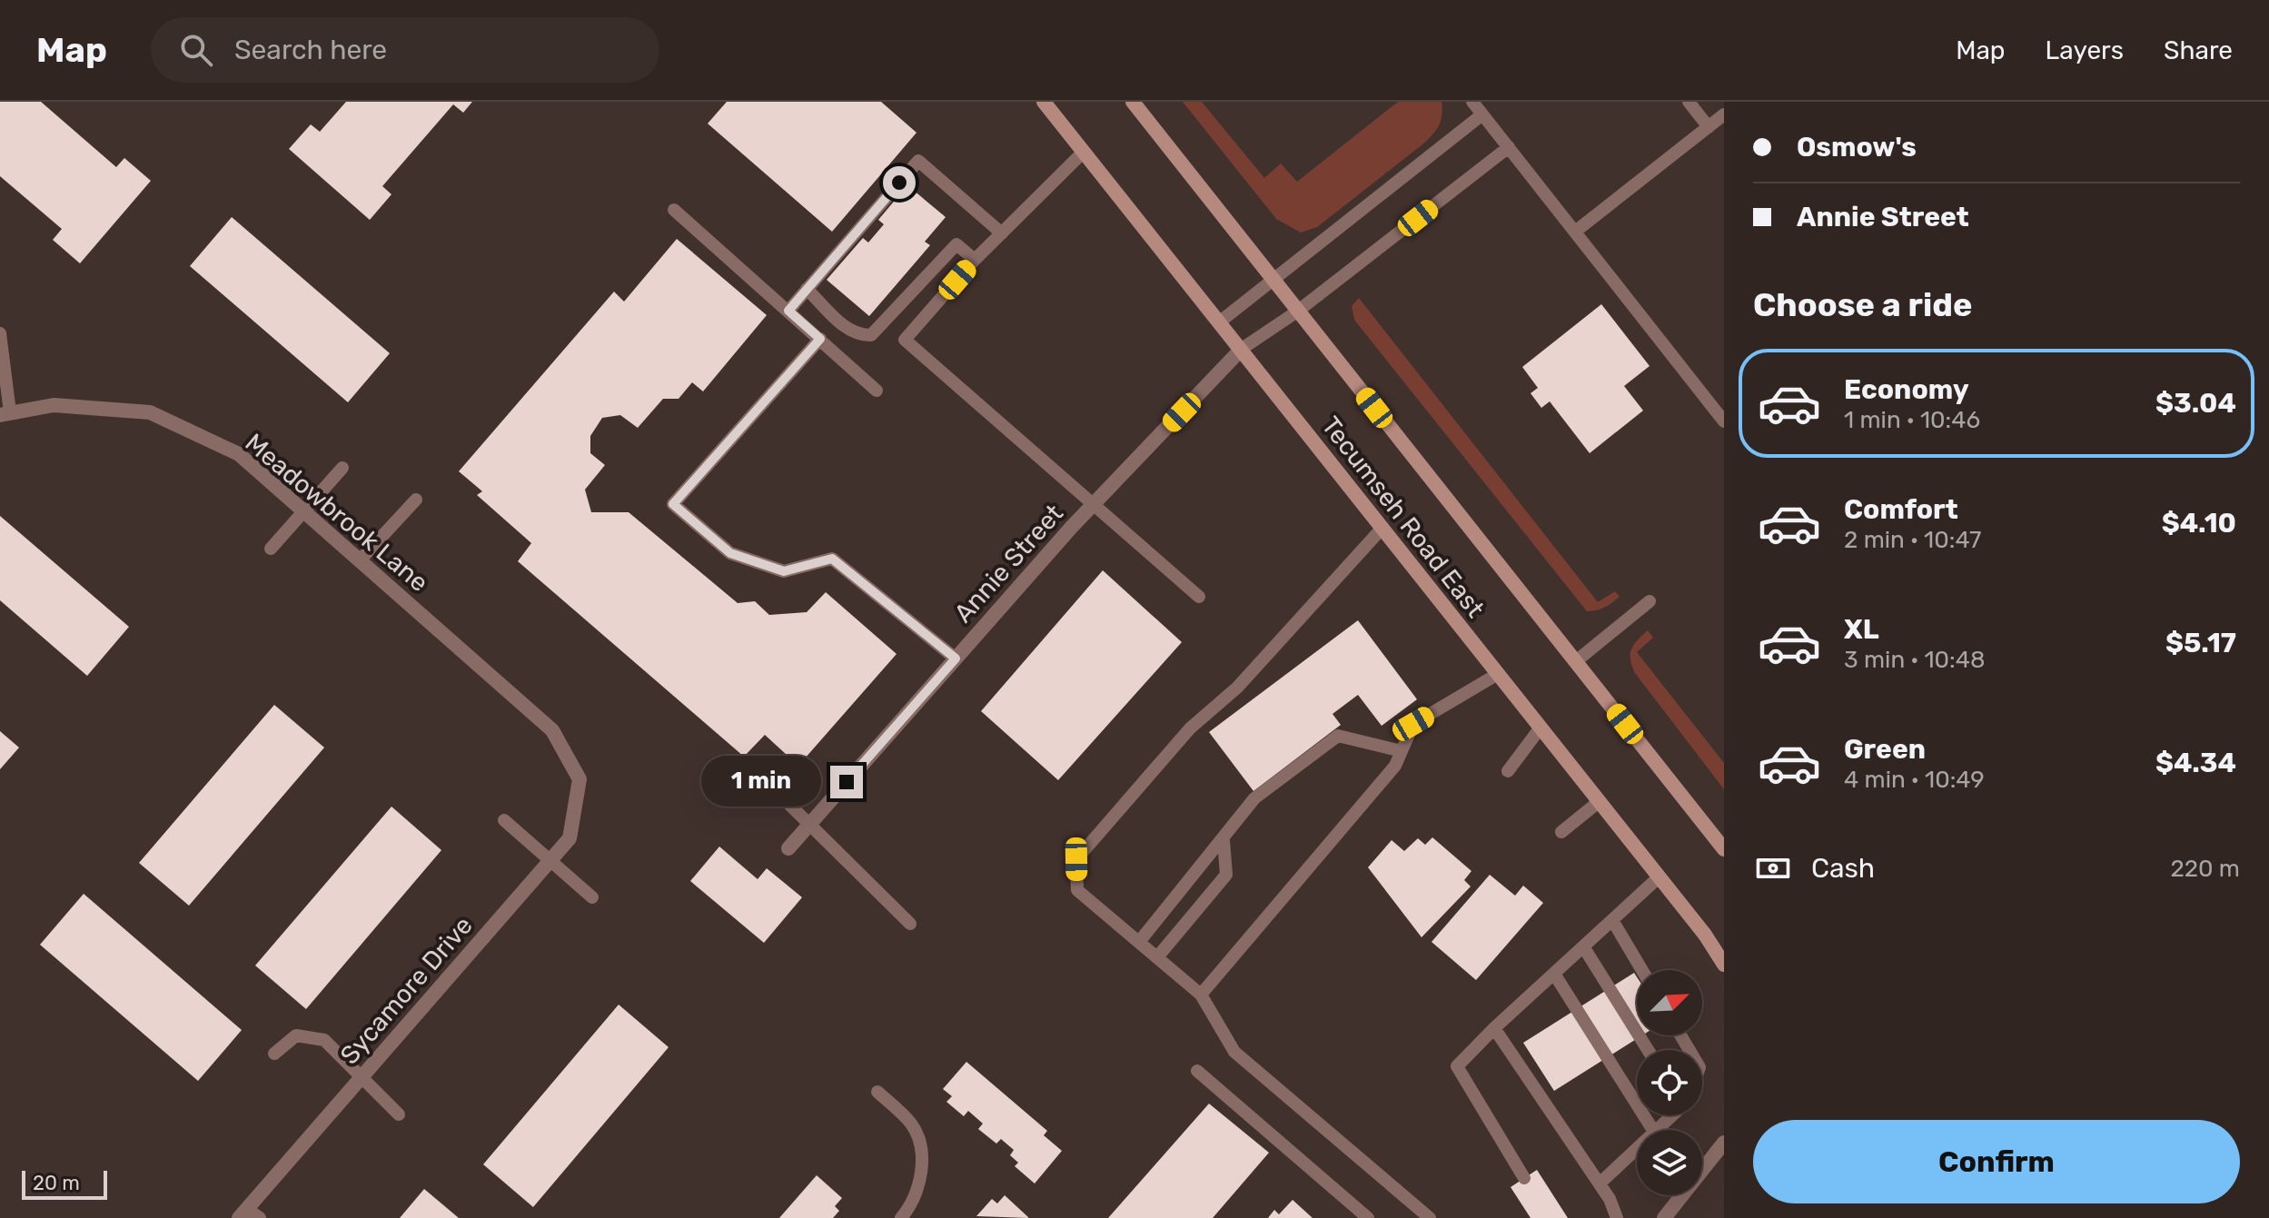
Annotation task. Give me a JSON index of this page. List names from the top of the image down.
{
  "streets": {
    "main road": ["Tecumseh Road East"],
    "street": ["Meadowbrook Lane", "Annie Street", "Sycamore Drive"]
  },
  "crossings": [
    ["Meadowbrook Lane", "Sycamore Drive"],
    ["Tecumseh Road East", "Annie Street"]
  ],
  "scale_bar": "20 m",
  "north": "top right",
  "page": {
    "header": "Map",
    "search": "Search here",
    "nav": ["Map", "Layers", "Share"],
    "banner": ["Osmow's", "Annie Street"],
    "heading": "Choose a ride",
    "list": [
      {
        "name": "Economy",
        "note": "1 min · 10:46",
        "value": "$3.04"
      },
      {
        "name": "Comfort",
        "note": "2 min · 10:47",
        "value": "$4.10"
      },
      {
        "name": "XL",
        "note": "3 min · 10:48",
        "value": "$5.17"
      },
      {
        "name": "Green",
        "note": "4 min · 10:49",
        "value": "$4.34"
      }
    ],
    "bubble": "1 min",
    "pay": ["Cash", "220 m"],
    "buttons": "Confirm",
    "scale": "20 m"
  }
}
